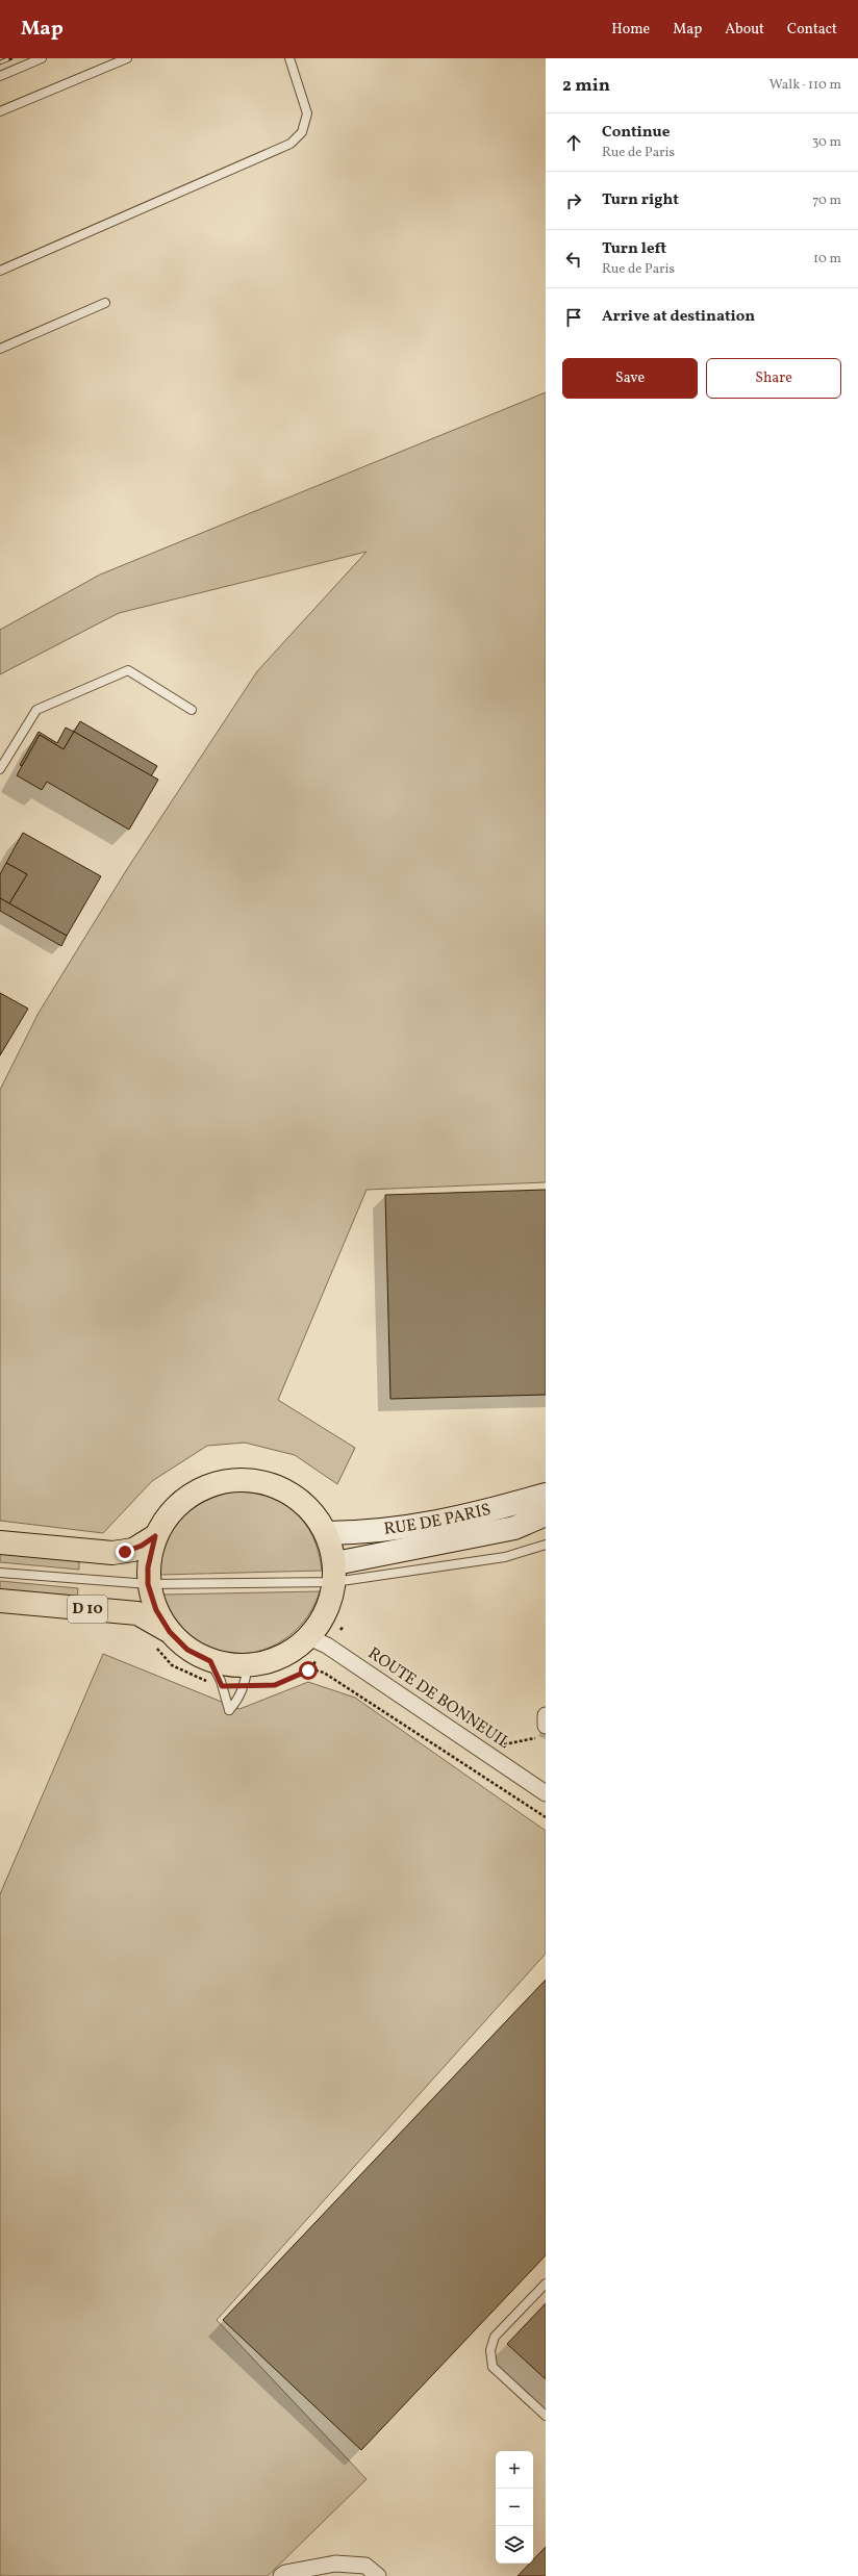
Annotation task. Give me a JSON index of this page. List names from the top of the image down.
{
  "streets": {
    "main road": ["RUE DE PARIS", "D 10"],
    "street": ["ROUTE DE BONNEUIL"]
  },
  "page": {
    "header": "Map",
    "nav": [
      "Home",
      "Map",
      "About",
      "Contact"
    ],
    "heading": ["2 min", "Walk · 110 m"],
    "list": [
      ["Continue", "Rue de Paris", "30 m"],
      ["Turn right", "70 m"],
      ["Turn left", "Rue de Paris", "10 m"],
      "Arrive at destination"
    ],
    "buttons": ["Save", "Share"],
    "map_buttons": ["+", "−"]
  }
}
